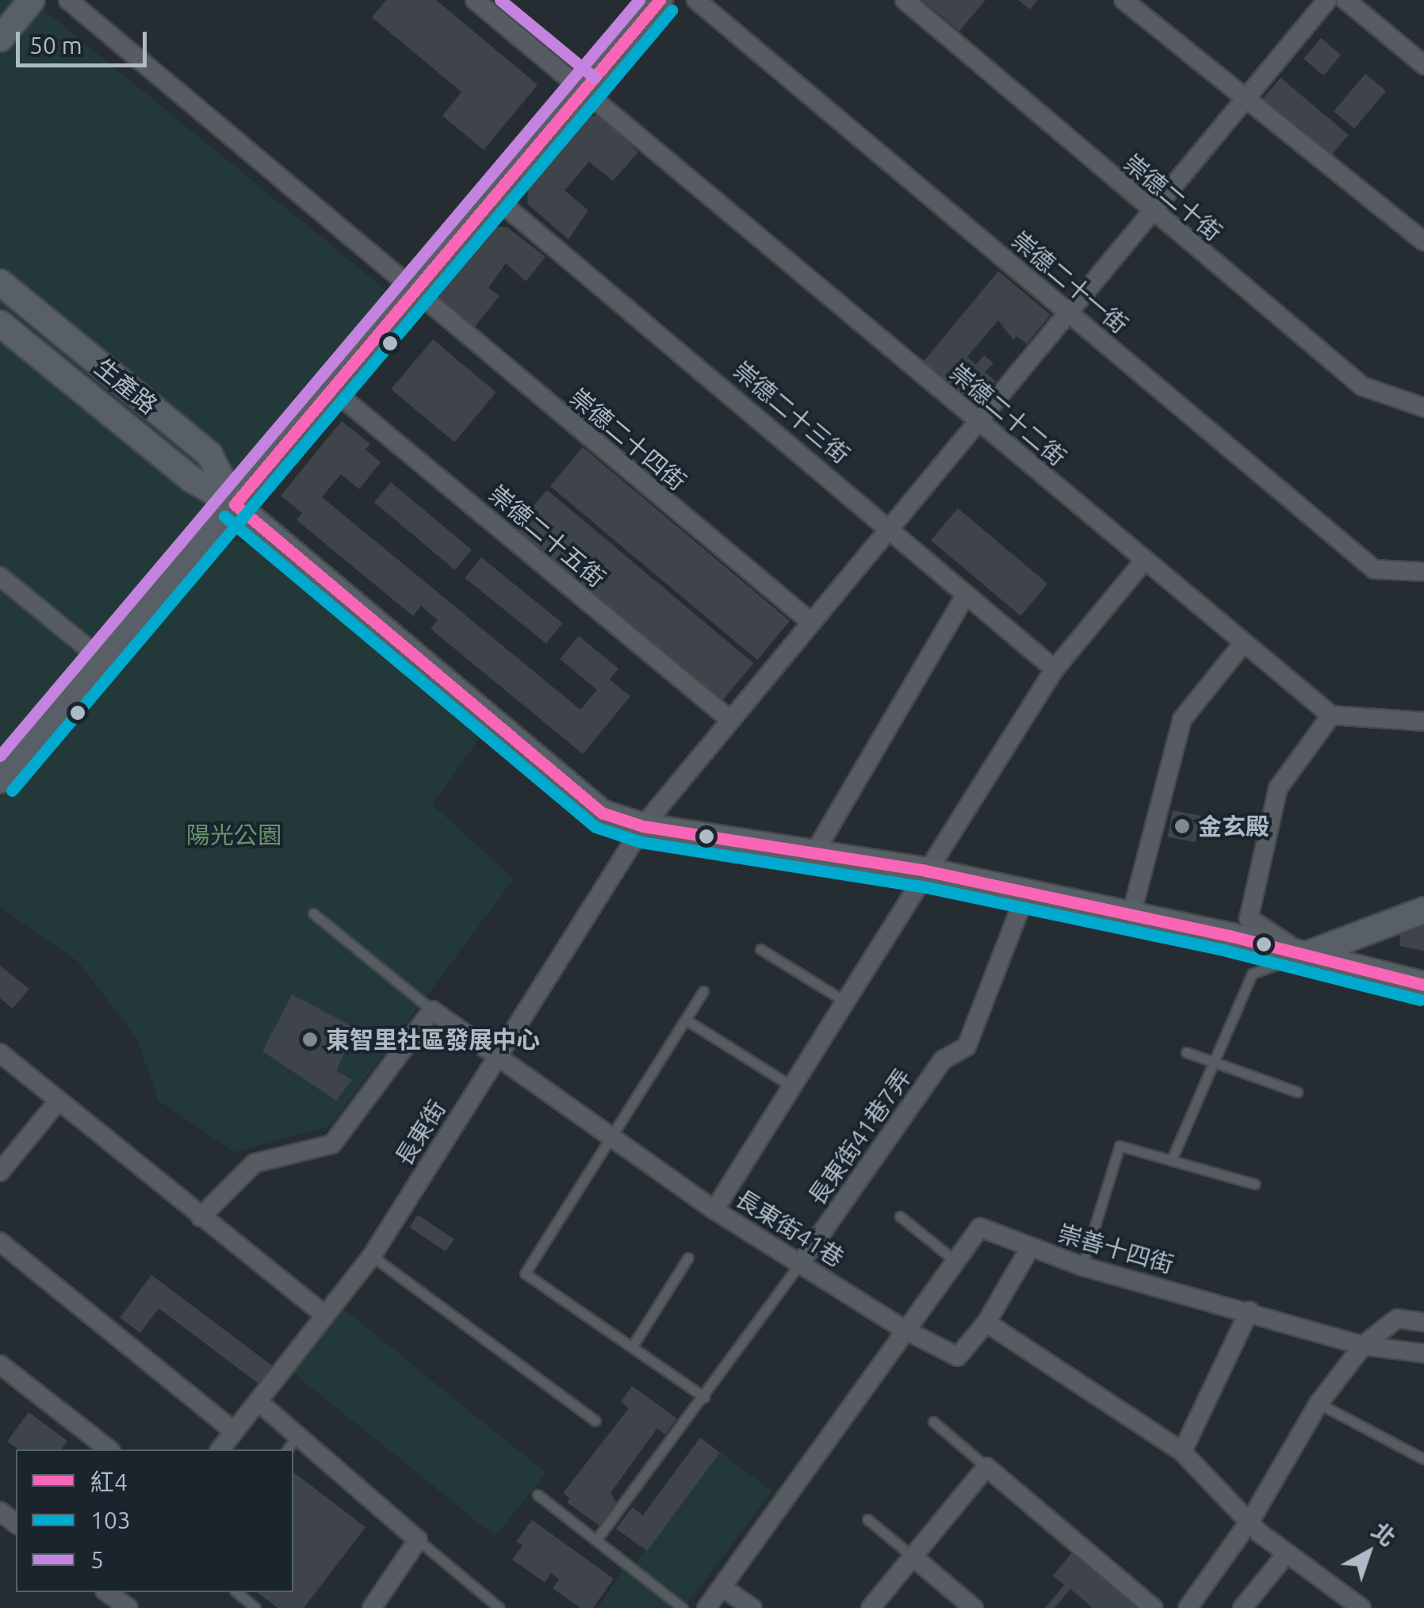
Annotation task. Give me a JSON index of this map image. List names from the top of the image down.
{
  "streets": {
    "street": [
      "崇德二十街",
      "崇德二十一街",
      "生產路",
      "崇德二十三街",
      "崇德二十二街",
      "崇德二十四街",
      "崇德二十五街",
      "長東街",
      "長東街41巷7弄",
      "長東街41巷",
      "崇善十四街"
    ]
  },
  "crossings": [
    ["崇德二十街", "長東街"],
    ["崇德二十一街", "長東街"],
    ["生產路", "長東街"],
    ["生產路", "長東街41巷7弄"],
    ["崇德二十三街", "長東街"],
    ["崇德二十二街", "長東街"],
    ["崇德二十四街", "長東街"],
    ["崇德二十五街", "長東街"],
    ["長東街", "長東街41巷"],
    ["長東街41巷7弄", "長東街41巷"],
    ["長東街41巷", "崇善十四街"]
  ],
  "parks": ["陽光公園"],
  "places": ["金玄殿", "東智里社區發展中心"],
  "lines": ["transit line 紅4", "transit line 5", "transit line 103"],
  "legend": ["紅4", "103", "5"],
  "scale_bar": "50 m",
  "north": "top right"
}
